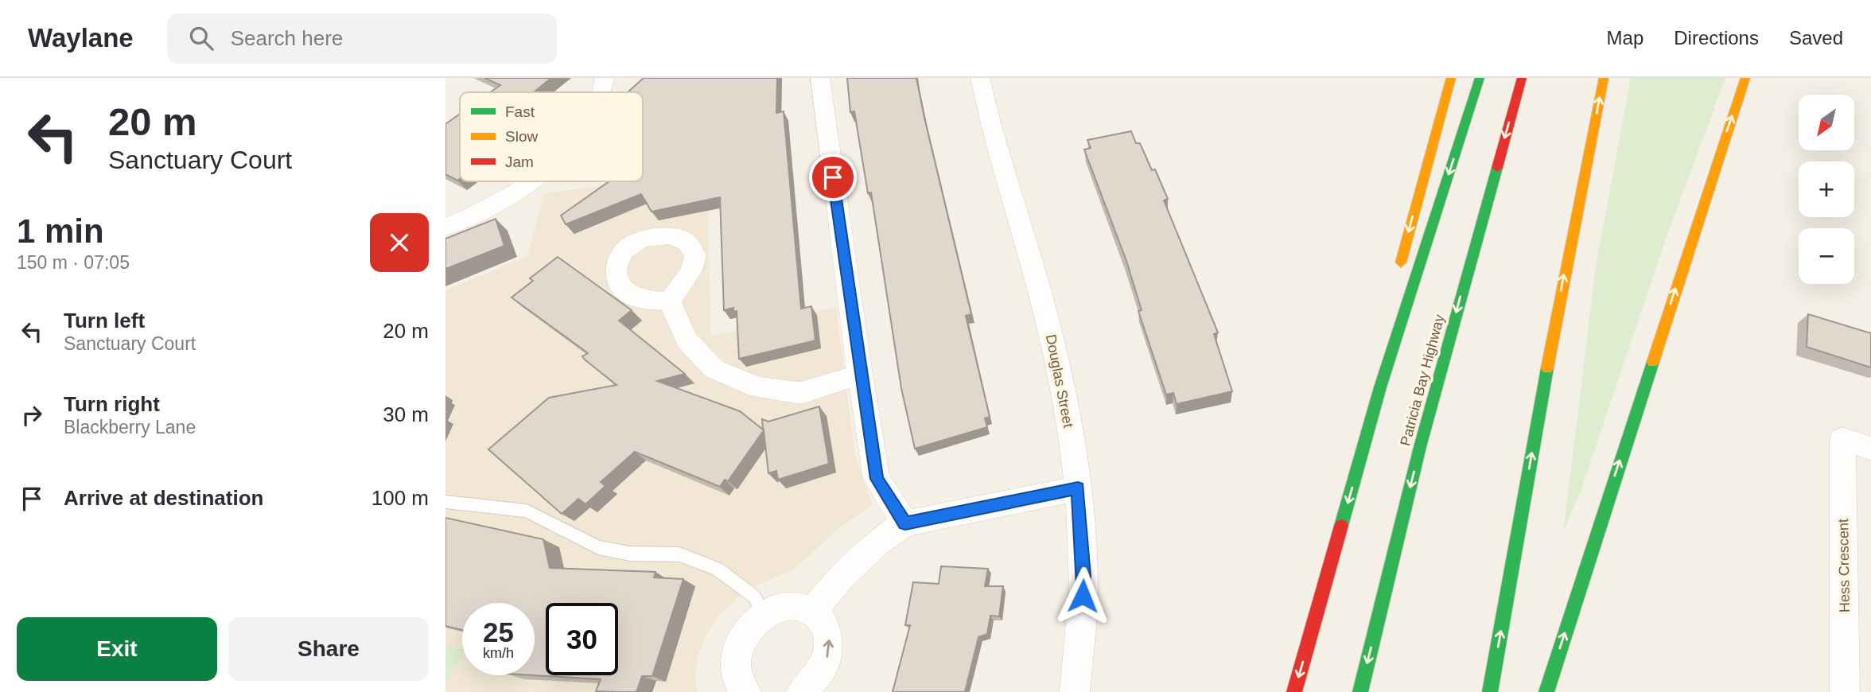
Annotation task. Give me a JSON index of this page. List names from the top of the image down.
{
  "streets": {
    "highway": ["Patricia Bay Highway"],
    "street": ["Douglas Street", "Hess Crescent"]
  },
  "legend": ["Fast", "Slow", "Jam"],
  "north": "bottom left",
  "page": {
    "header": "Waylane",
    "search": "Search here",
    "nav": ["Map", "Directions", "Saved"],
    "turn": ["20 m", "Sanctuary Court"],
    "map_buttons": ["+", "−"],
    "heading": ["1 min", "150 m · 07:05"],
    "list": [
      {
        "name": "Turn left",
        "note": "Sanctuary Court",
        "value": "20 m"
      },
      {
        "name": "Turn right",
        "note": "Blackberry Lane",
        "value": "30 m"
      },
      {
        "name": "Arrive at destination",
        "value": "100 m"
      }
    ],
    "speed": "25 km/h",
    "limit": "30",
    "buttons": ["Exit", "Share"]
  }
}
